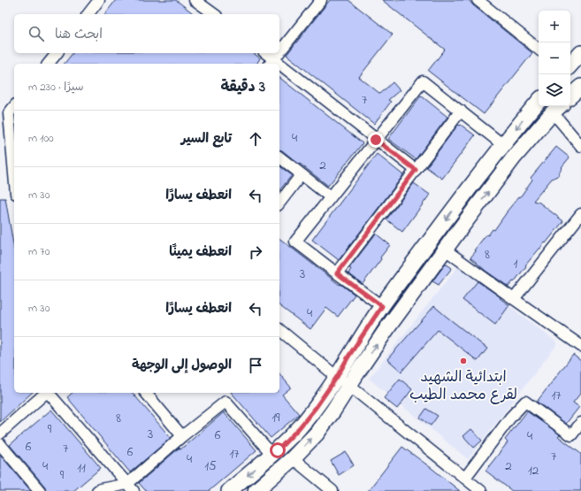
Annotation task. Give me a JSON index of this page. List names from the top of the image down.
{
  "places": ["ابتدائية الشهيد لقرع محمد الطيب"],
  "house_numbers": [
    "7",
    "4",
    "2",
    "8",
    "1",
    "3",
    "4",
    "17",
    "19",
    "8",
    "9",
    "3",
    "6",
    "4",
    "6",
    "7",
    "6",
    "17",
    "7",
    "4",
    "4",
    "15",
    "2",
    "11",
    "12",
    "9"
  ],
  "page": {
    "map_buttons": ["+", "−"],
    "search": "ابحث هنا",
    "heading": ["3 دقيقة", "سيرًا · 230 m"],
    "list": [
      ["تابع السير", "100 m"],
      ["انعطف يسارًا", "30 m"],
      ["انعطف يمينًا", "70 m"],
      ["انعطف يسارًا", "30 m"],
      "الوصول إلى الوجهة"
    ]
  }
}
